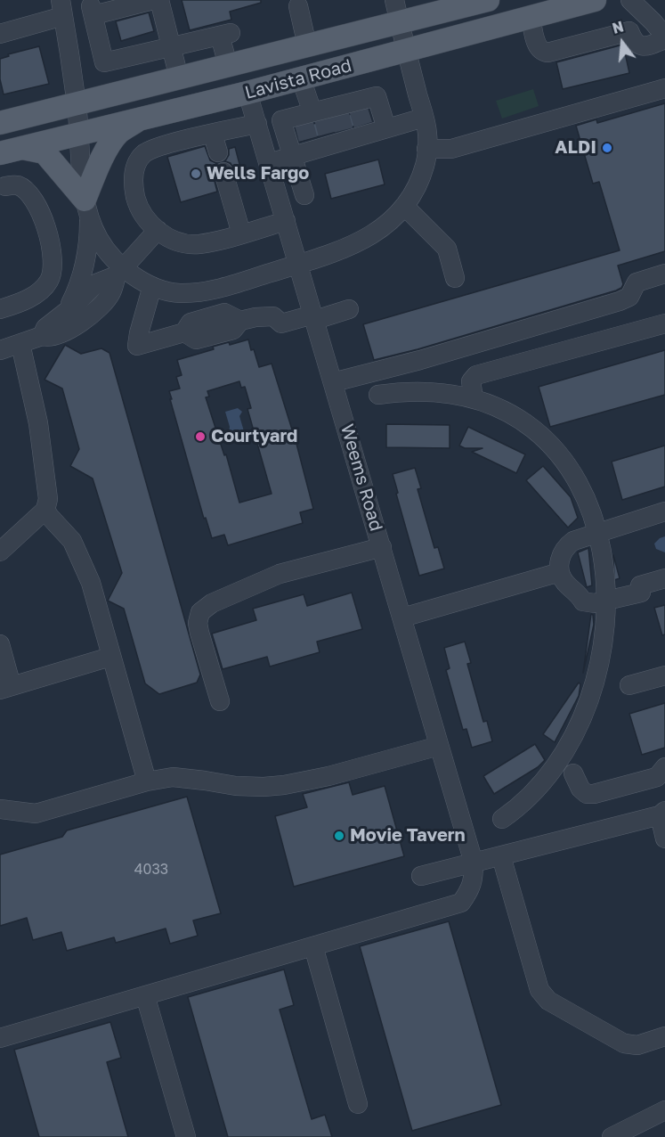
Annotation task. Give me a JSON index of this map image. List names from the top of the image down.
{
  "streets": {
    "main road": ["Lavista Road"],
    "street": ["Weems Road"]
  },
  "crossings": [
    ["Lavista Road", "Weems Road"]
  ],
  "places": [
    "ALDI",
    "Wells Fargo",
    "Courtyard",
    "Movie Tavern"
  ],
  "house_numbers": ["4033"],
  "north": "top"
}
